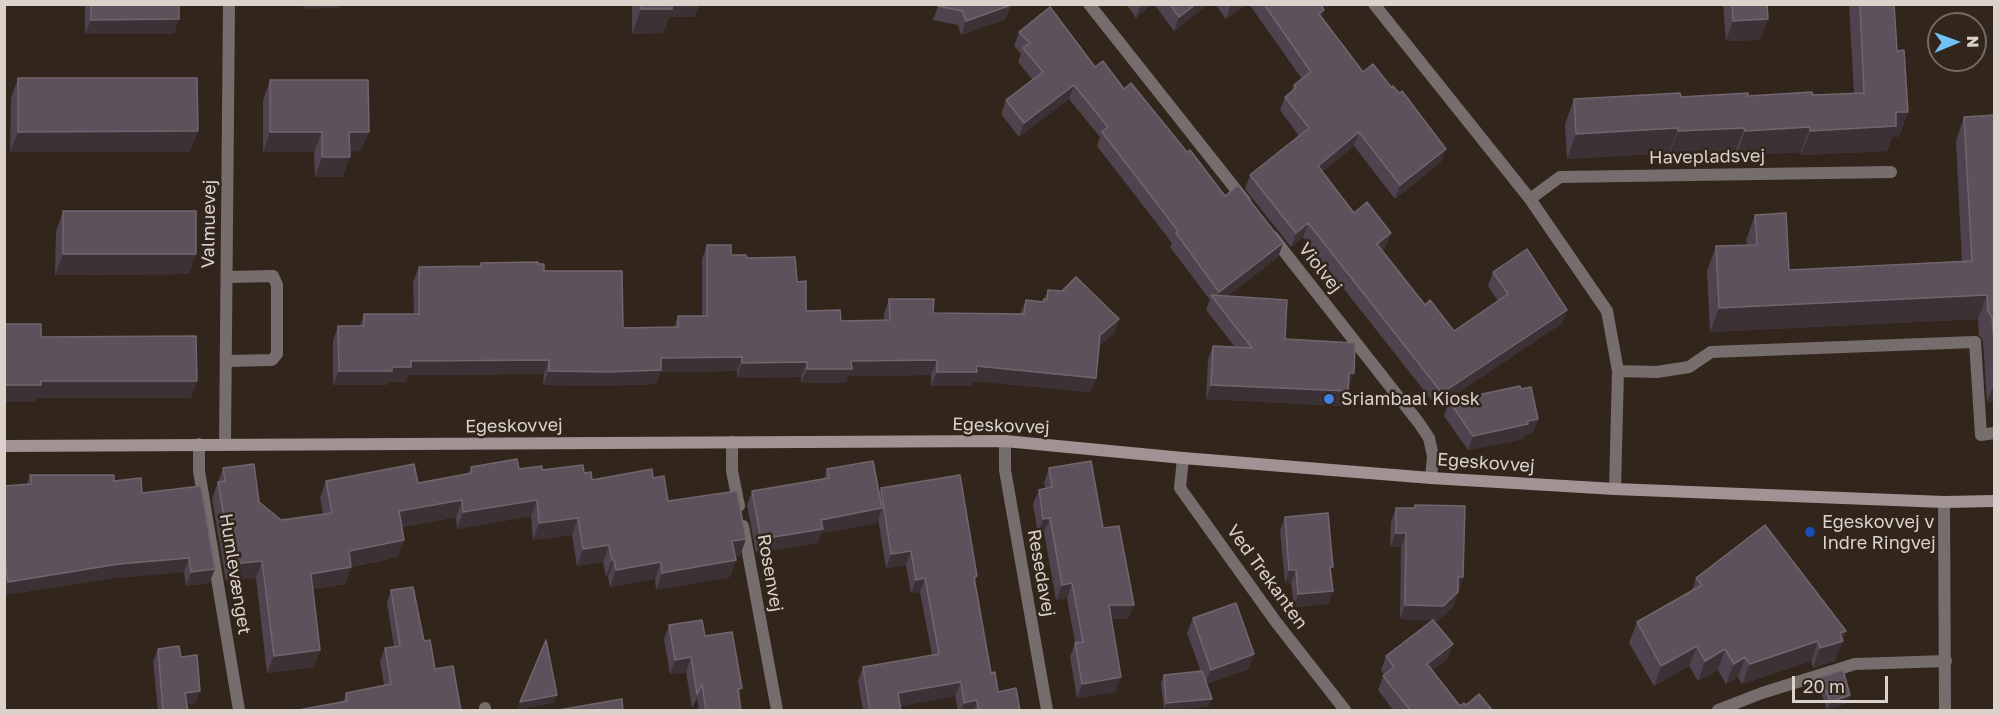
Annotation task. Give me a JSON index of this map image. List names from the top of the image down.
{
  "streets": {
    "street": [
      "Havepladsvej",
      "Valmuevej",
      "Violvej",
      "Egeskovvej",
      "Rosenvej",
      "Resedavej",
      "Humlevænget",
      "Ved Trekanten"
    ]
  },
  "crossings": [
    ["Valmuevej", "Egeskovvej"],
    ["Violvej", "Egeskovvej"],
    ["Egeskovvej", "Rosenvej"],
    ["Egeskovvej", "Resedavej"],
    ["Egeskovvej", "Humlevænget"],
    ["Egeskovvej", "Ved Trekanten"]
  ],
  "places": ["Sriambaal Kiosk", "Egeskovvej v Indre Ringvej"],
  "scale_bar": "20 m",
  "north": "right"
}
